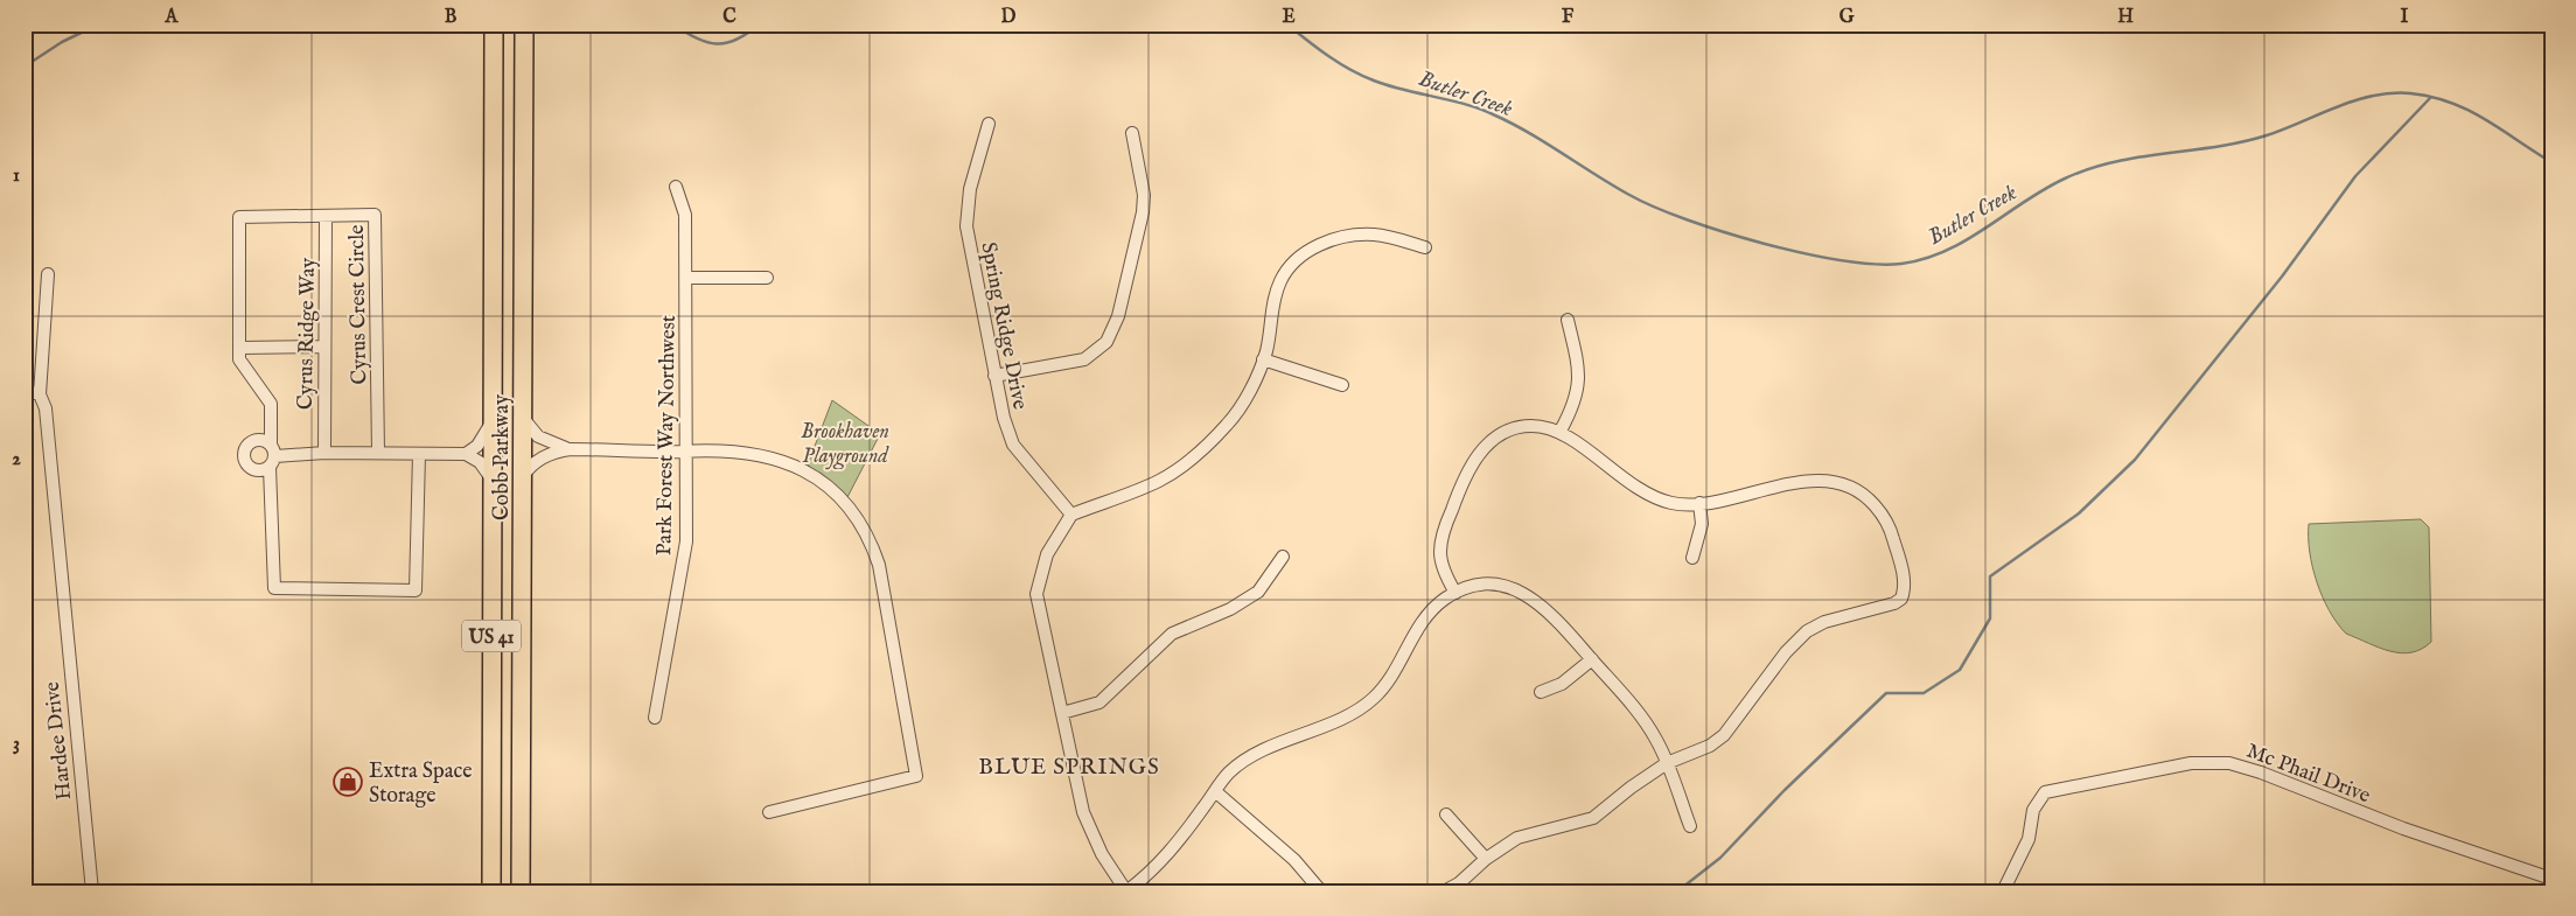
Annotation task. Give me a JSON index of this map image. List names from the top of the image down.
{
  "streets": {
    "main road": ["Cobb Parkway", "US 41"],
    "street": [
      "Cyrus Crest Circle",
      "Spring Ridge Drive",
      "Cyrus Ridge Way",
      "Park Forest Way Northwest",
      "Hardee Drive",
      "Mc Phail Drive"
    ]
  },
  "crossings": [
    ["Cyrus Crest Circle", "Cyrus Ridge Way"]
  ],
  "districts": ["BLUE SPRINGS"],
  "water": ["Butler Creek"],
  "parks": ["Brookhaven Playground"],
  "places": {
    "shop": ["Extra Space Storage"]
  },
  "grid": {
    "columns": [
      "A",
      "B",
      "C",
      "D",
      "E",
      "F",
      "G",
      "H",
      "I"
    ],
    "rows": ["1", "2", "3"]
  }
}
